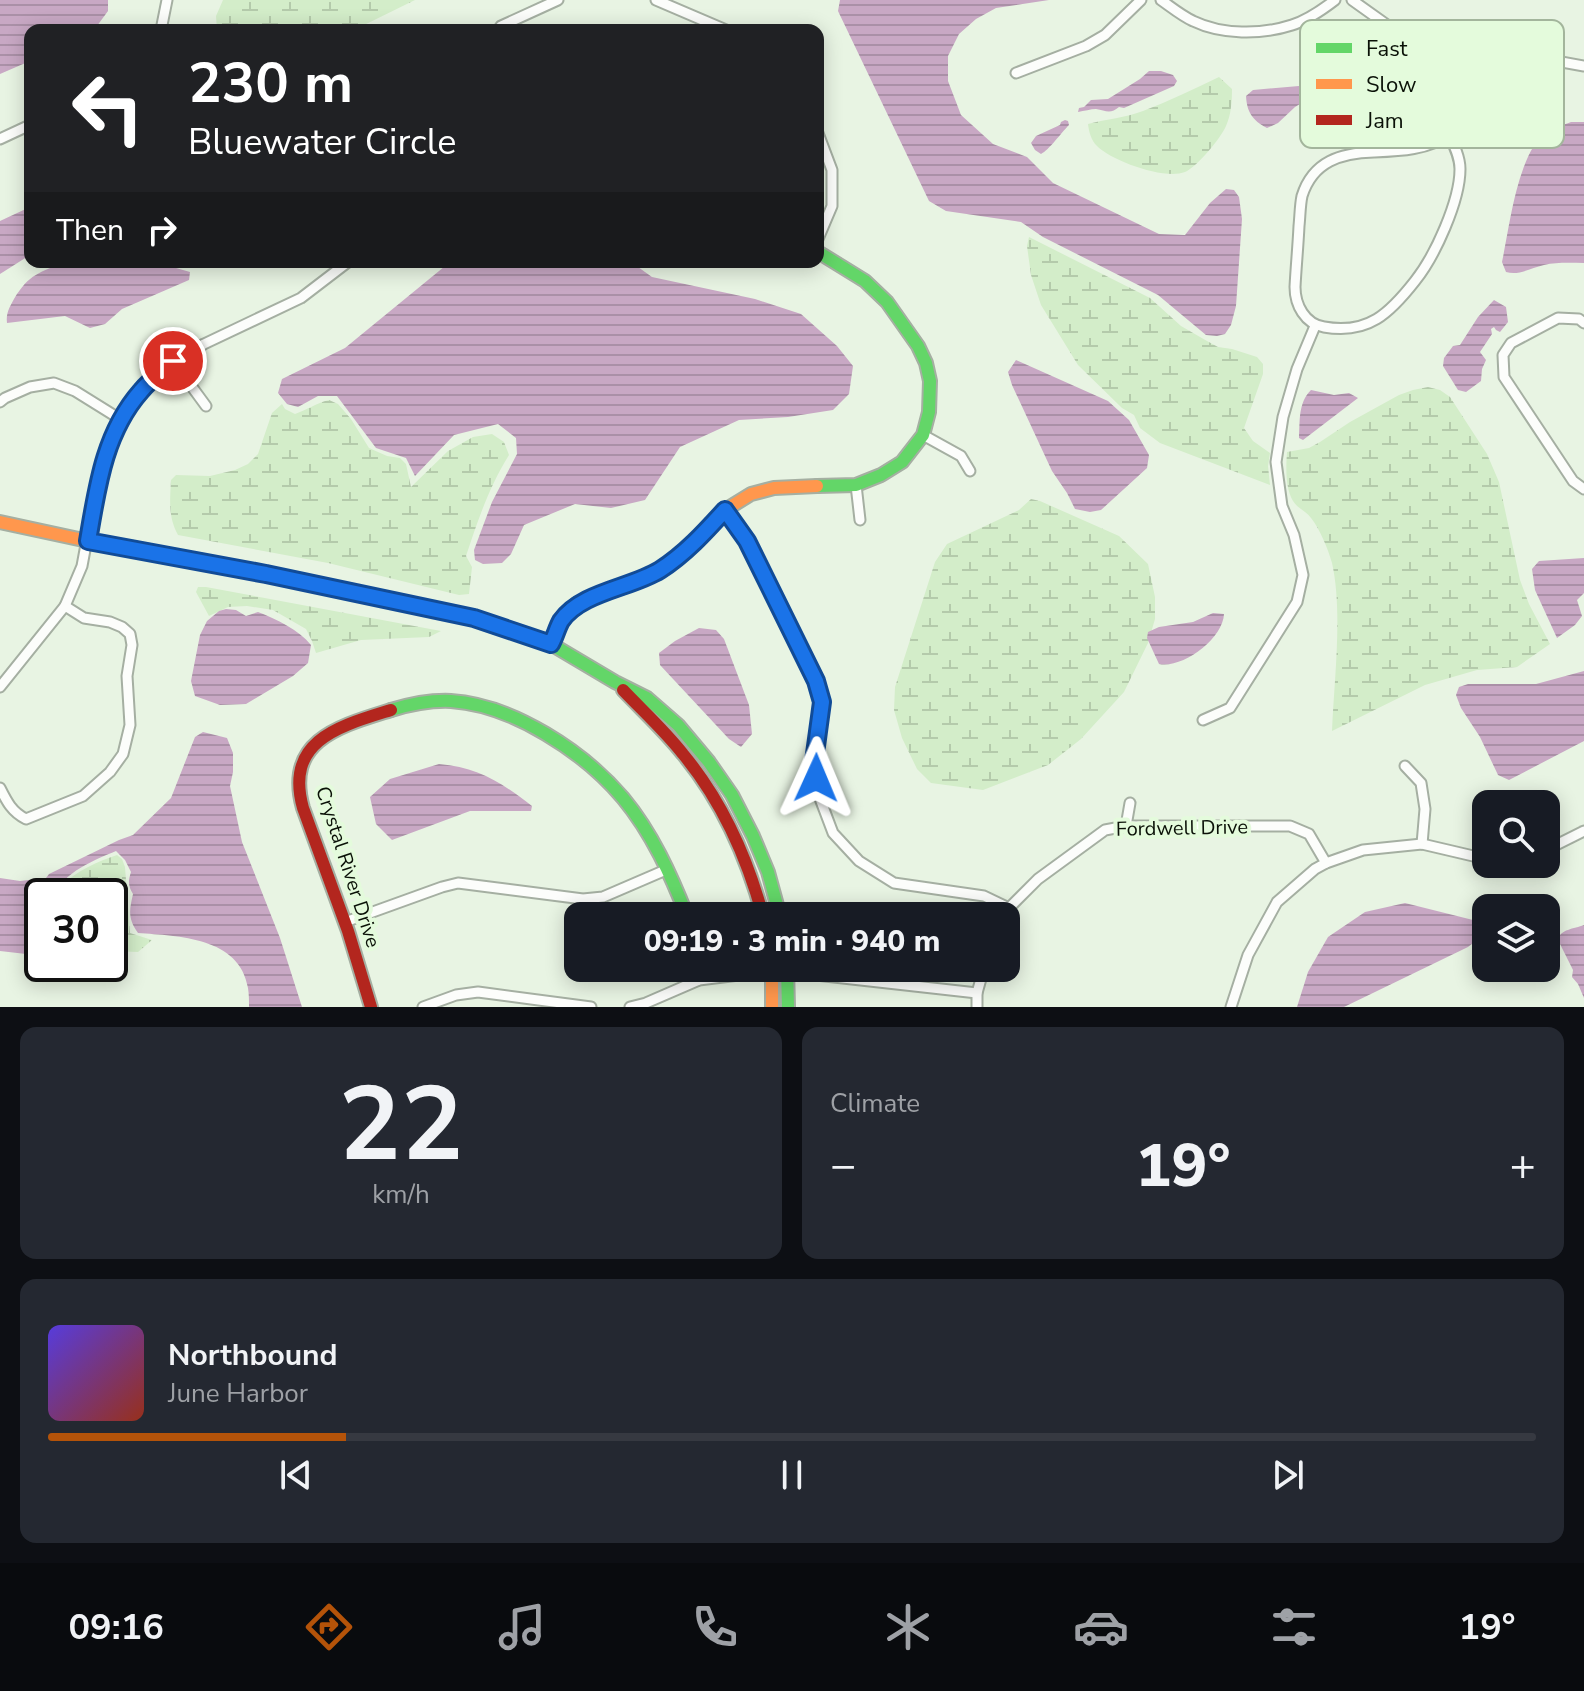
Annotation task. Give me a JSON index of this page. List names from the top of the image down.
{
  "streets": {
    "street": ["Fordwell Drive", "Crystal River Drive"]
  },
  "legend": ["Fast", "Slow", "Jam"],
  "page": {
    "turn": ["230 m", "Bluewater Circle"],
    "then": "Then",
    "limit": "30",
    "trip": "09:19 · 3 min · 940 m",
    "tile": [
      ["22", "km/h"],
      "Climate"
    ],
    "heat": ["−", "19°", "+"],
    "song": ["Northbound", "June Harbor"],
    "tabs": ["09:16", "19°"]
  }
}
